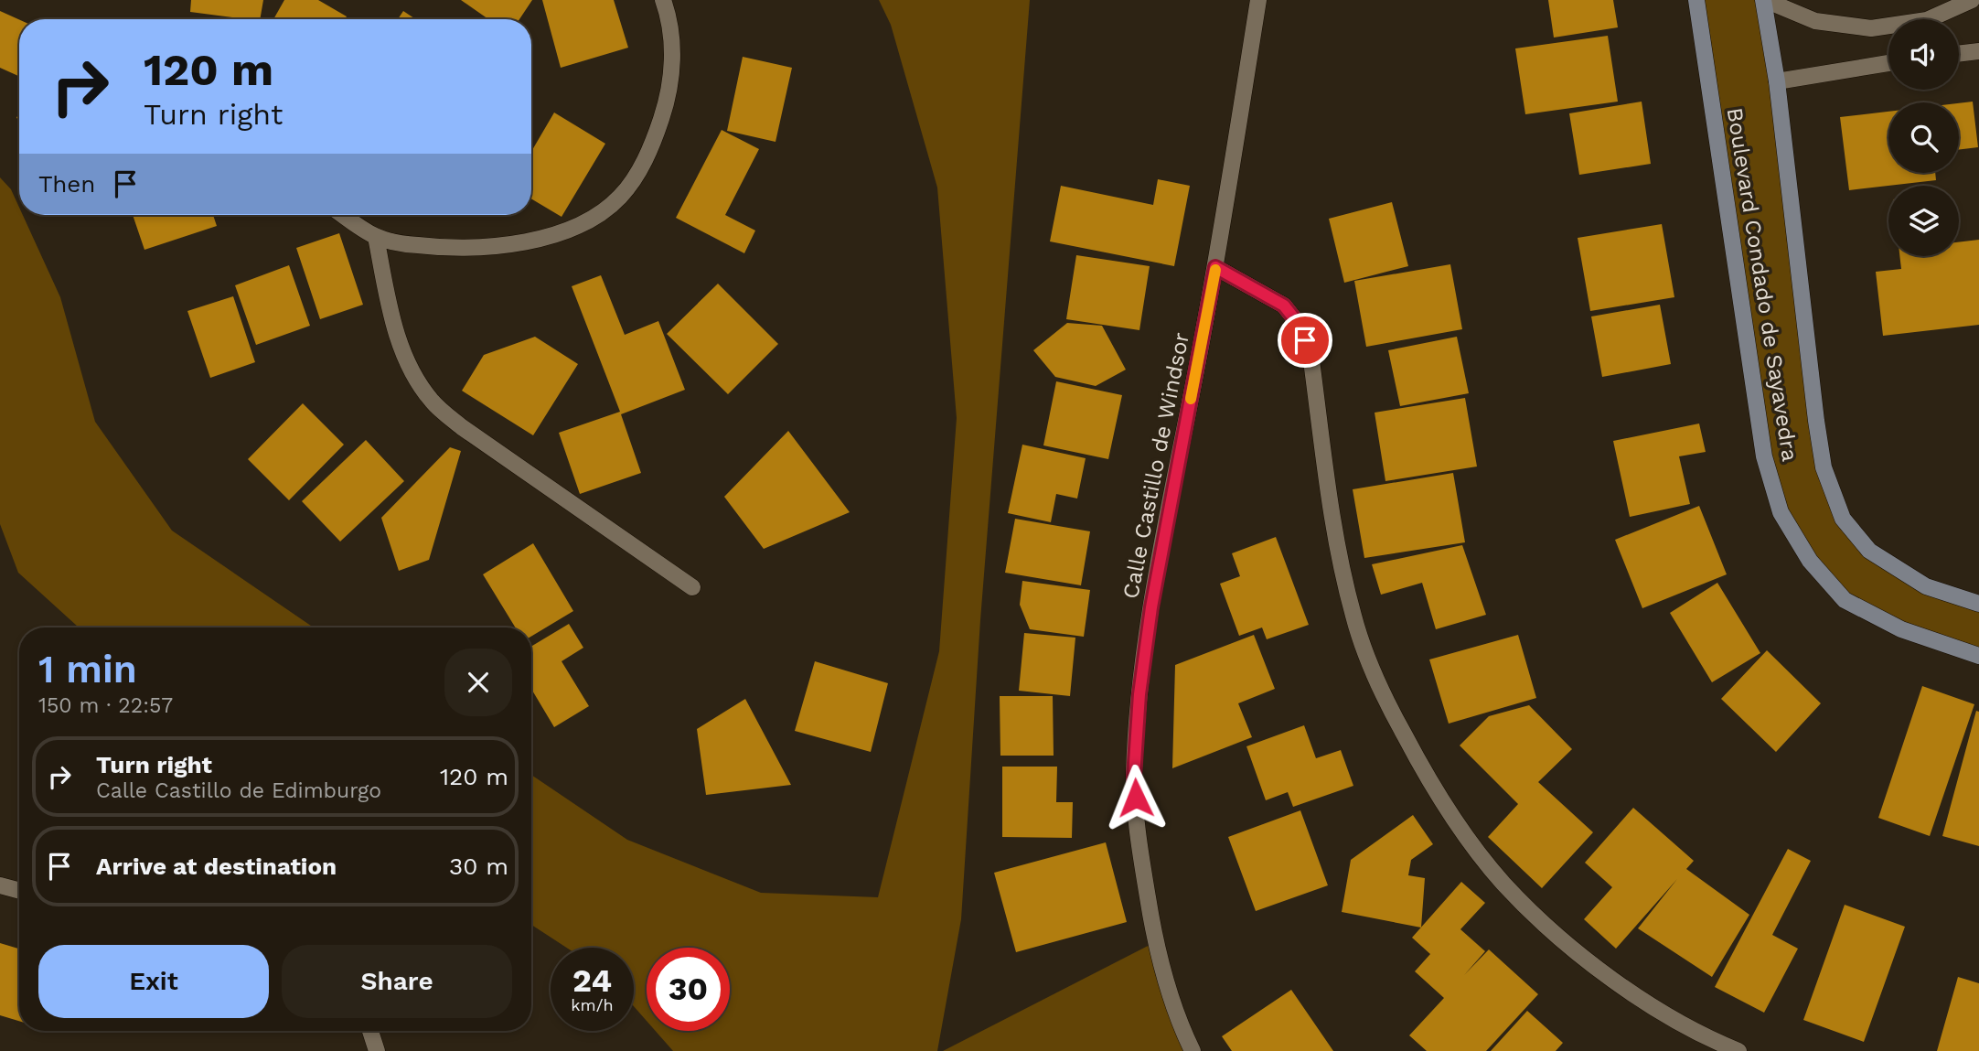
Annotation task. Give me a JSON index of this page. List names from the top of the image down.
{
  "streets": {
    "street": ["Boulevard Condado de Sayavedra", "Calle Castillo de Windsor"]
  },
  "page": {
    "turn": ["120 m", "Turn right"],
    "then": "Then",
    "heading": ["1 min", "150 m · 22:57"],
    "list": [
      {
        "name": "Turn right",
        "note": "Calle Castillo de Edimburgo",
        "value": "120 m"
      },
      {
        "name": "Arrive at destination",
        "value": "30 m"
      }
    ],
    "buttons": ["Exit", "Share"],
    "speed": "24 km/h",
    "limit": "30"
  }
}
